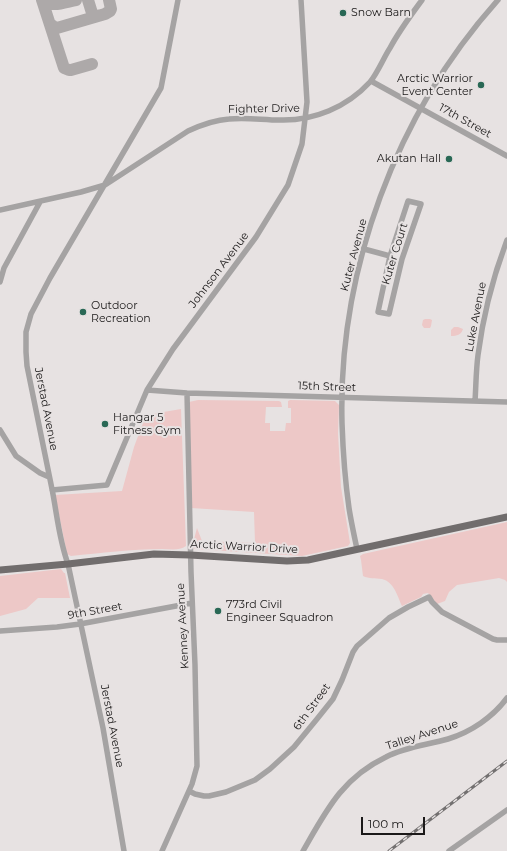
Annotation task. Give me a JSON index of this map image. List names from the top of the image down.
{
  "streets": {
    "main road": ["Arctic Warrior Drive"],
    "street": [
      "Fighter Drive",
      "17th Street",
      "Kuter Court",
      "Kuter Avenue",
      "Johnson Avenue",
      "Luke Avenue",
      "15th Street",
      "Jerstad Avenue",
      "9th Street",
      "Kenney Avenue",
      "6th Street",
      "Talley Avenue"
    ]
  },
  "crossings": [
    ["Fighter Drive", "17th Street"],
    ["Fighter Drive", "Johnson Avenue"],
    ["Fighter Drive", "Jerstad Avenue"],
    ["17th Street", "Kuter Avenue"],
    ["Kuter Court", "Kuter Avenue"],
    ["Kuter Avenue", "15th Street"],
    ["Kuter Avenue", "Arctic Warrior Drive"],
    ["Johnson Avenue", "15th Street"],
    ["Johnson Avenue", "Jerstad Avenue"],
    ["Luke Avenue", "15th Street"],
    ["15th Street", "Kenney Avenue"],
    ["Jerstad Avenue", "Arctic Warrior Drive"],
    ["Jerstad Avenue", "9th Street"],
    ["Arctic Warrior Drive", "Kenney Avenue"],
    ["9th Street", "Kenney Avenue"],
    ["Kenney Avenue", "6th Street"]
  ],
  "places": [
    "Snow Barn",
    "Arctic Warrior Event Center",
    "Akutan Hall",
    "Outdoor Recreation",
    "Hangar 5 Fitness Gym",
    "773rd Civil Engineer Squadron"
  ],
  "scale_bar": "100 m"
}
